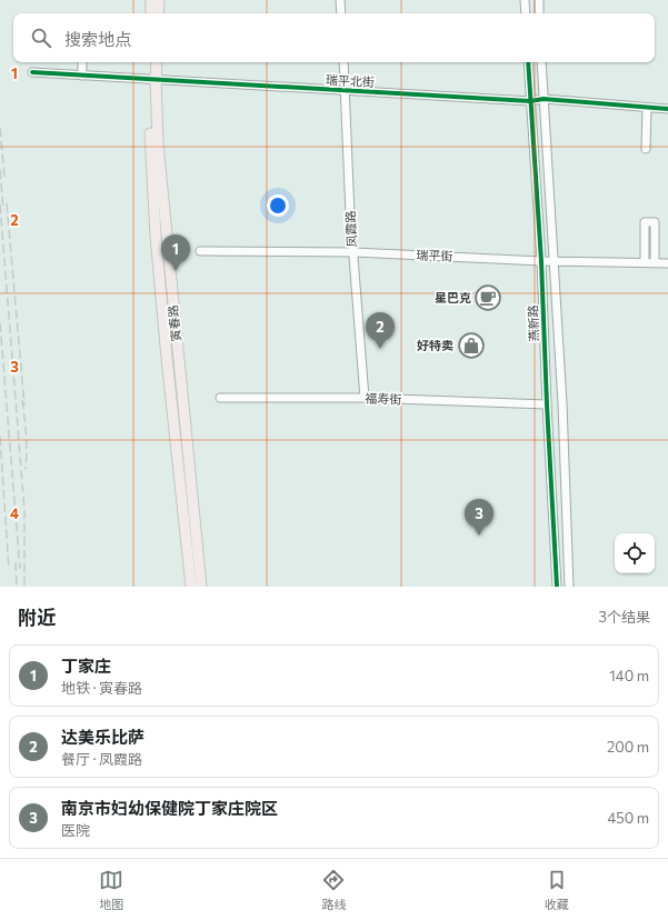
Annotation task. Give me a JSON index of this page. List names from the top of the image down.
{
  "streets": {
    "main road": ["寅春路"],
    "street": [
      "瑞平北街",
      "凤霞路",
      "瑞平街",
      "燕新路",
      "福寿街"
    ]
  },
  "crossings": [
    ["瑞平北街", "凤霞路"],
    ["瑞平北街", "寅春路"],
    ["瑞平北街", "燕新路"],
    ["凤霞路", "瑞平街"],
    ["凤霞路", "福寿街"],
    ["瑞平街", "燕新路"],
    ["燕新路", "福寿街"]
  ],
  "places": {
    "cafe": ["星巴克"],
    "shop": ["好特卖"]
  },
  "page": {
    "search": "搜索地点",
    "pins": ["1", "2", "3"],
    "heading": ["附近", "3个结果"],
    "list": [
      {
        "mark": "1",
        "name": "丁家庄",
        "note": "地铁 · 寅春路",
        "value": "140 m"
      },
      {
        "mark": "2",
        "name": "达美乐比萨",
        "note": "餐厅 · 凤霞路",
        "value": "200 m"
      },
      {
        "mark": "3",
        "name": "南京市妇幼保健院丁家庄院区",
        "note": "医院",
        "value": "450 m"
      }
    ],
    "nav": ["地图", "路线", "收藏"]
  },
  "grid": {
    "rows": [
      "1",
      "2",
      "3",
      "4"
    ]
  }
}
